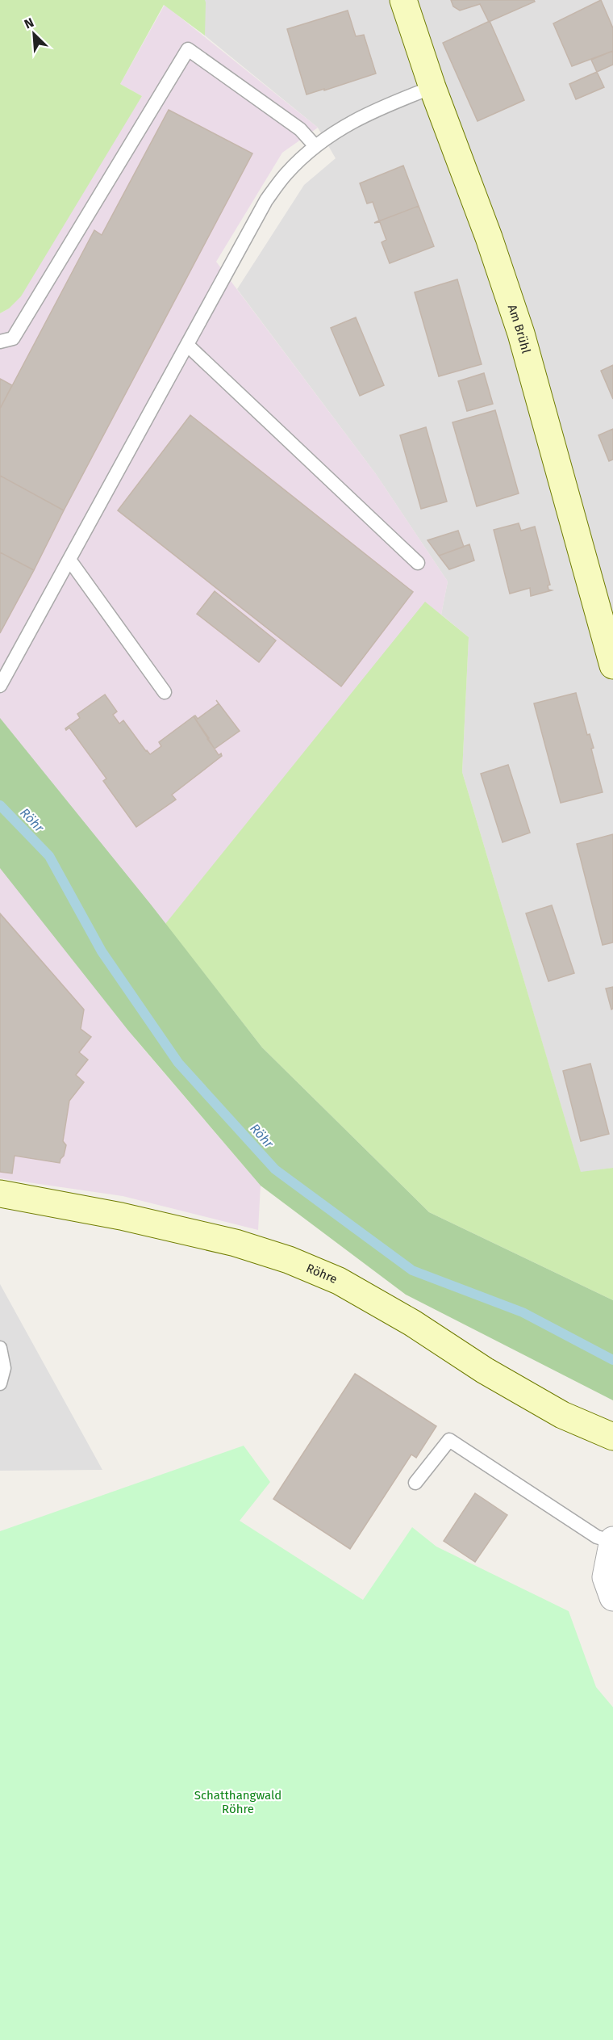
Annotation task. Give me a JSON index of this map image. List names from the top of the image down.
{
  "streets": {
    "street": ["Am Brühl", "Röhre"]
  },
  "water": ["Röhr"],
  "parks": ["Schatthangwald Röhre"],
  "north": "top left"
}
